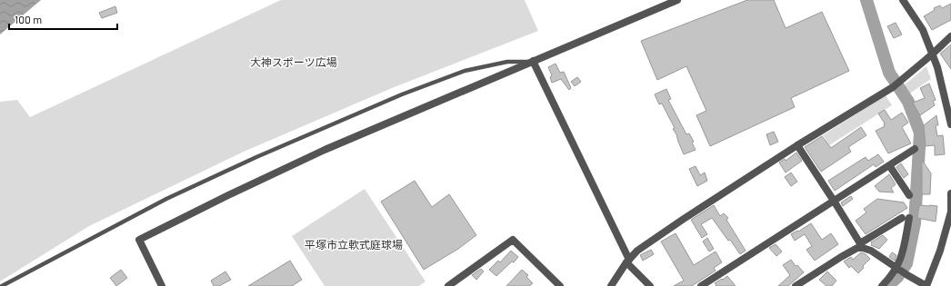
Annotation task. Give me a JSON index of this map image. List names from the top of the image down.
{
  "parks": ["大神スポーツ広場", "平塚市立軟式庭球場"],
  "scale_bar": "100 m"
}
